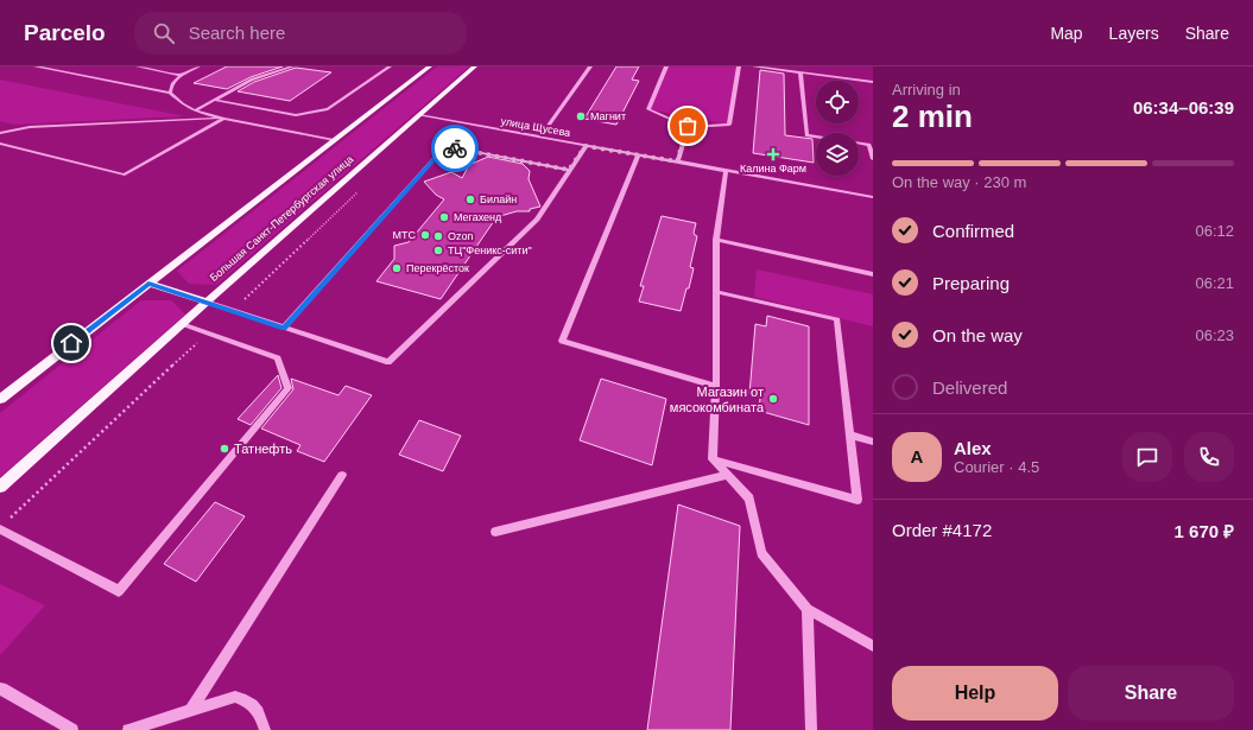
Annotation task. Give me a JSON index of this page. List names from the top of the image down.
{
  "streets": {
    "main road": ["Большая Санкт-Петербургская улица"],
    "street": ["улица Щусева"]
  },
  "crossings": [
    ["улица Щусева", "Большая Санкт-Петербургская улица"]
  ],
  "places": {
    "other": [
      "Магнит",
      "Билайн",
      "Мегахенд",
      "МТС",
      "Ozon",
      "ТЦ\"Феникс-сити\"",
      "Перекрёсток",
      "Магазин от мясокомбината",
      "Татнефть"
    ],
    "health": ["Калина Фарм"]
  },
  "page": {
    "header": "Parcelo",
    "search": "Search here",
    "nav": ["Map", "Layers", "Share"],
    "heading": ["2 min", "Arriving in", "06:34–06:39"],
    "panel": [
      "Alex",
      "Courier · 4.5",
      "Order #4172",
      "1 670 ₽"
    ],
    "bar": "On the way · 230 m",
    "list": [
      ["Confirmed", "06:12"],
      ["Preparing", "06:21"],
      ["On the way", "06:23"],
      "Delivered"
    ],
    "round": "A",
    "buttons": ["Help", "Share"]
  }
}
